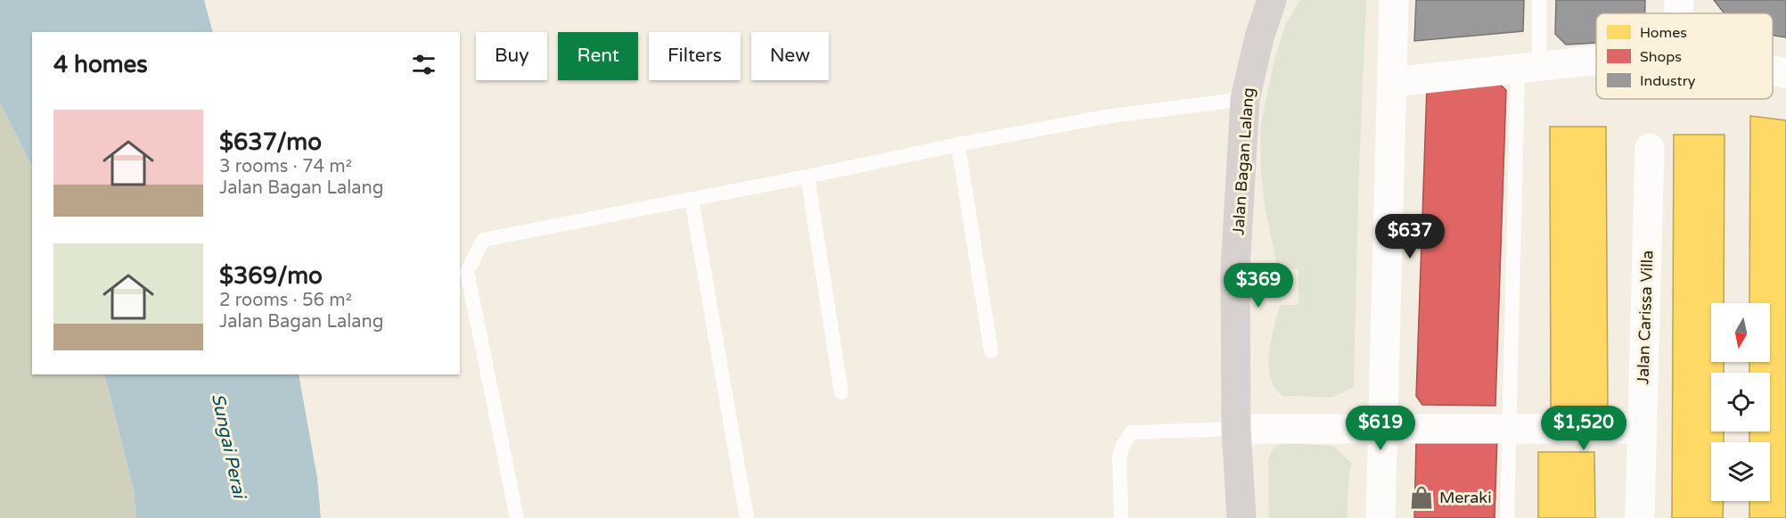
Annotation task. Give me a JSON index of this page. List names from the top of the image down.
{
  "streets": {
    "main road": ["Jalan Bagan Lalang"],
    "street": ["Jalan Carissa Villa"]
  },
  "water": ["Sungai Perai"],
  "places": {
    "shop": ["Meraki"]
  },
  "legend": ["Homes", "Shops", "Industry"],
  "north": "bottom",
  "page": {
    "chip": [
      "Buy",
      "Rent",
      "Filters",
      "New"
    ],
    "heading": "4 homes",
    "list": [
      {
        "name": "$637/mo",
        "note": "3 rooms · 74 m² · Jalan Bagan Lalang"
      },
      {
        "name": "$369/mo",
        "note": "2 rooms · 56 m² · Jalan Bagan Lalang"
      }
    ],
    "price": [
      "$637",
      "$369",
      "$619",
      "$1,520"
    ]
  }
}
